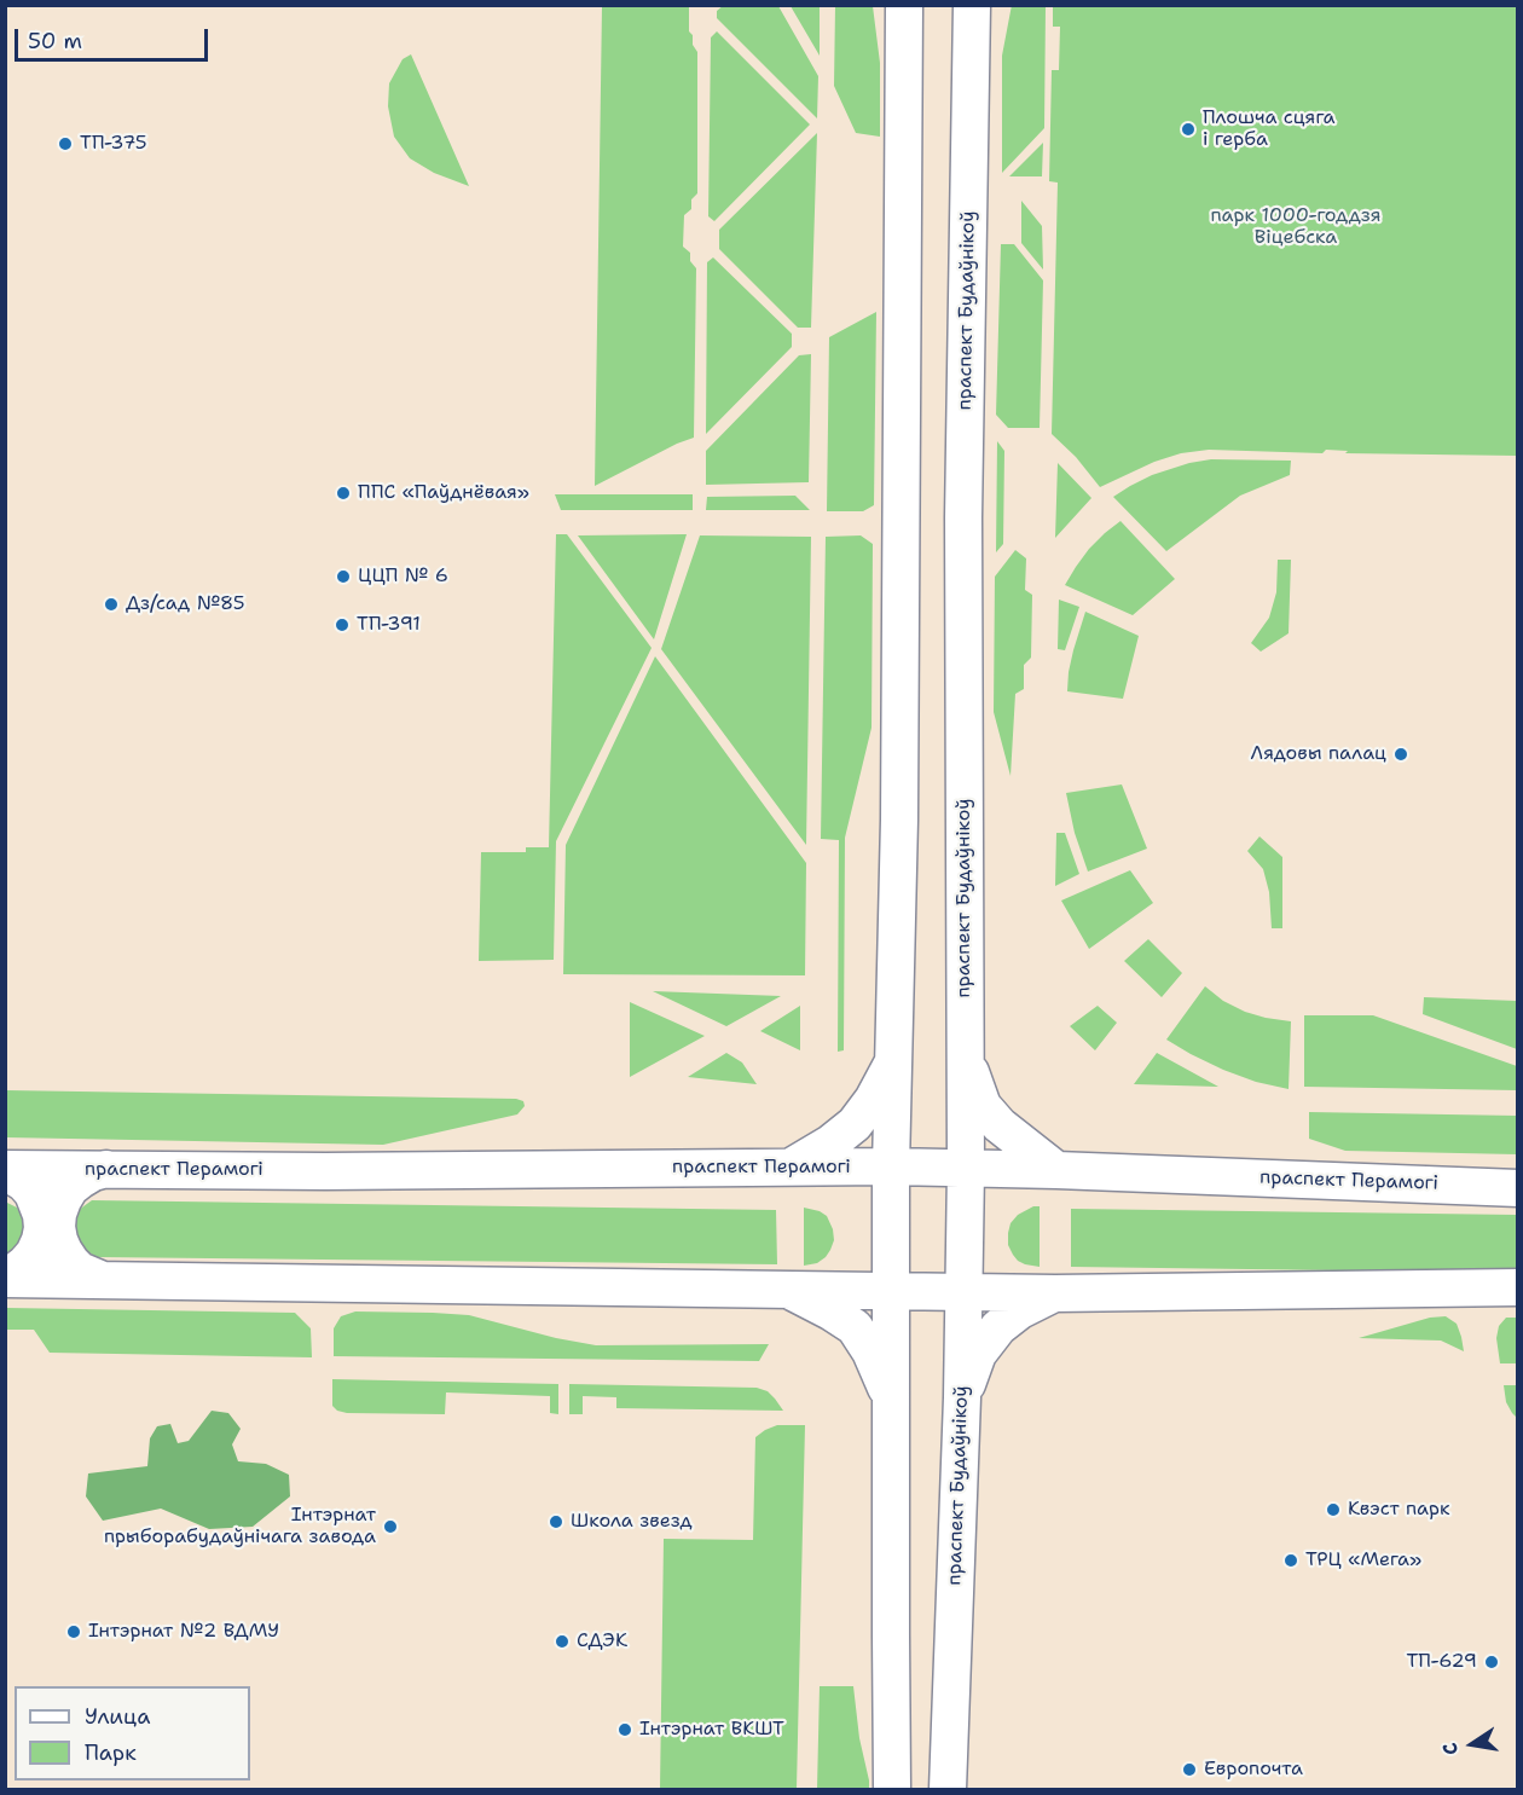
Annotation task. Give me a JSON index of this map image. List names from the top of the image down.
{
  "streets": {
    "main road": ["праспект Будаўнікоў", "праспект Перамогі"]
  },
  "crossings": [
    ["праспект Будаўнікоў", "праспект Перамогі"]
  ],
  "parks": ["парк 1000-годдзя Віцебска"],
  "places": [
    "Плошча сцяга і герба",
    "ТП-375",
    "ППС «Паўднёвая»",
    "ЦЦП № 6",
    "Дз/сад №85",
    "ТП-391",
    "Лядовы палац",
    "Квэст парк",
    "Школа звезд",
    "Інтэрнат прыборабудаўнічага завода",
    "ТРЦ «Мега»",
    "Інтэрнат №2 ВДМУ",
    "СДЭК",
    "ТП-629",
    "Інтэрнат ВКШТ",
    "Европочта"
  ],
  "legend": ["Улица", "Парк"],
  "scale_bar": "50 m",
  "north": "left"
}
